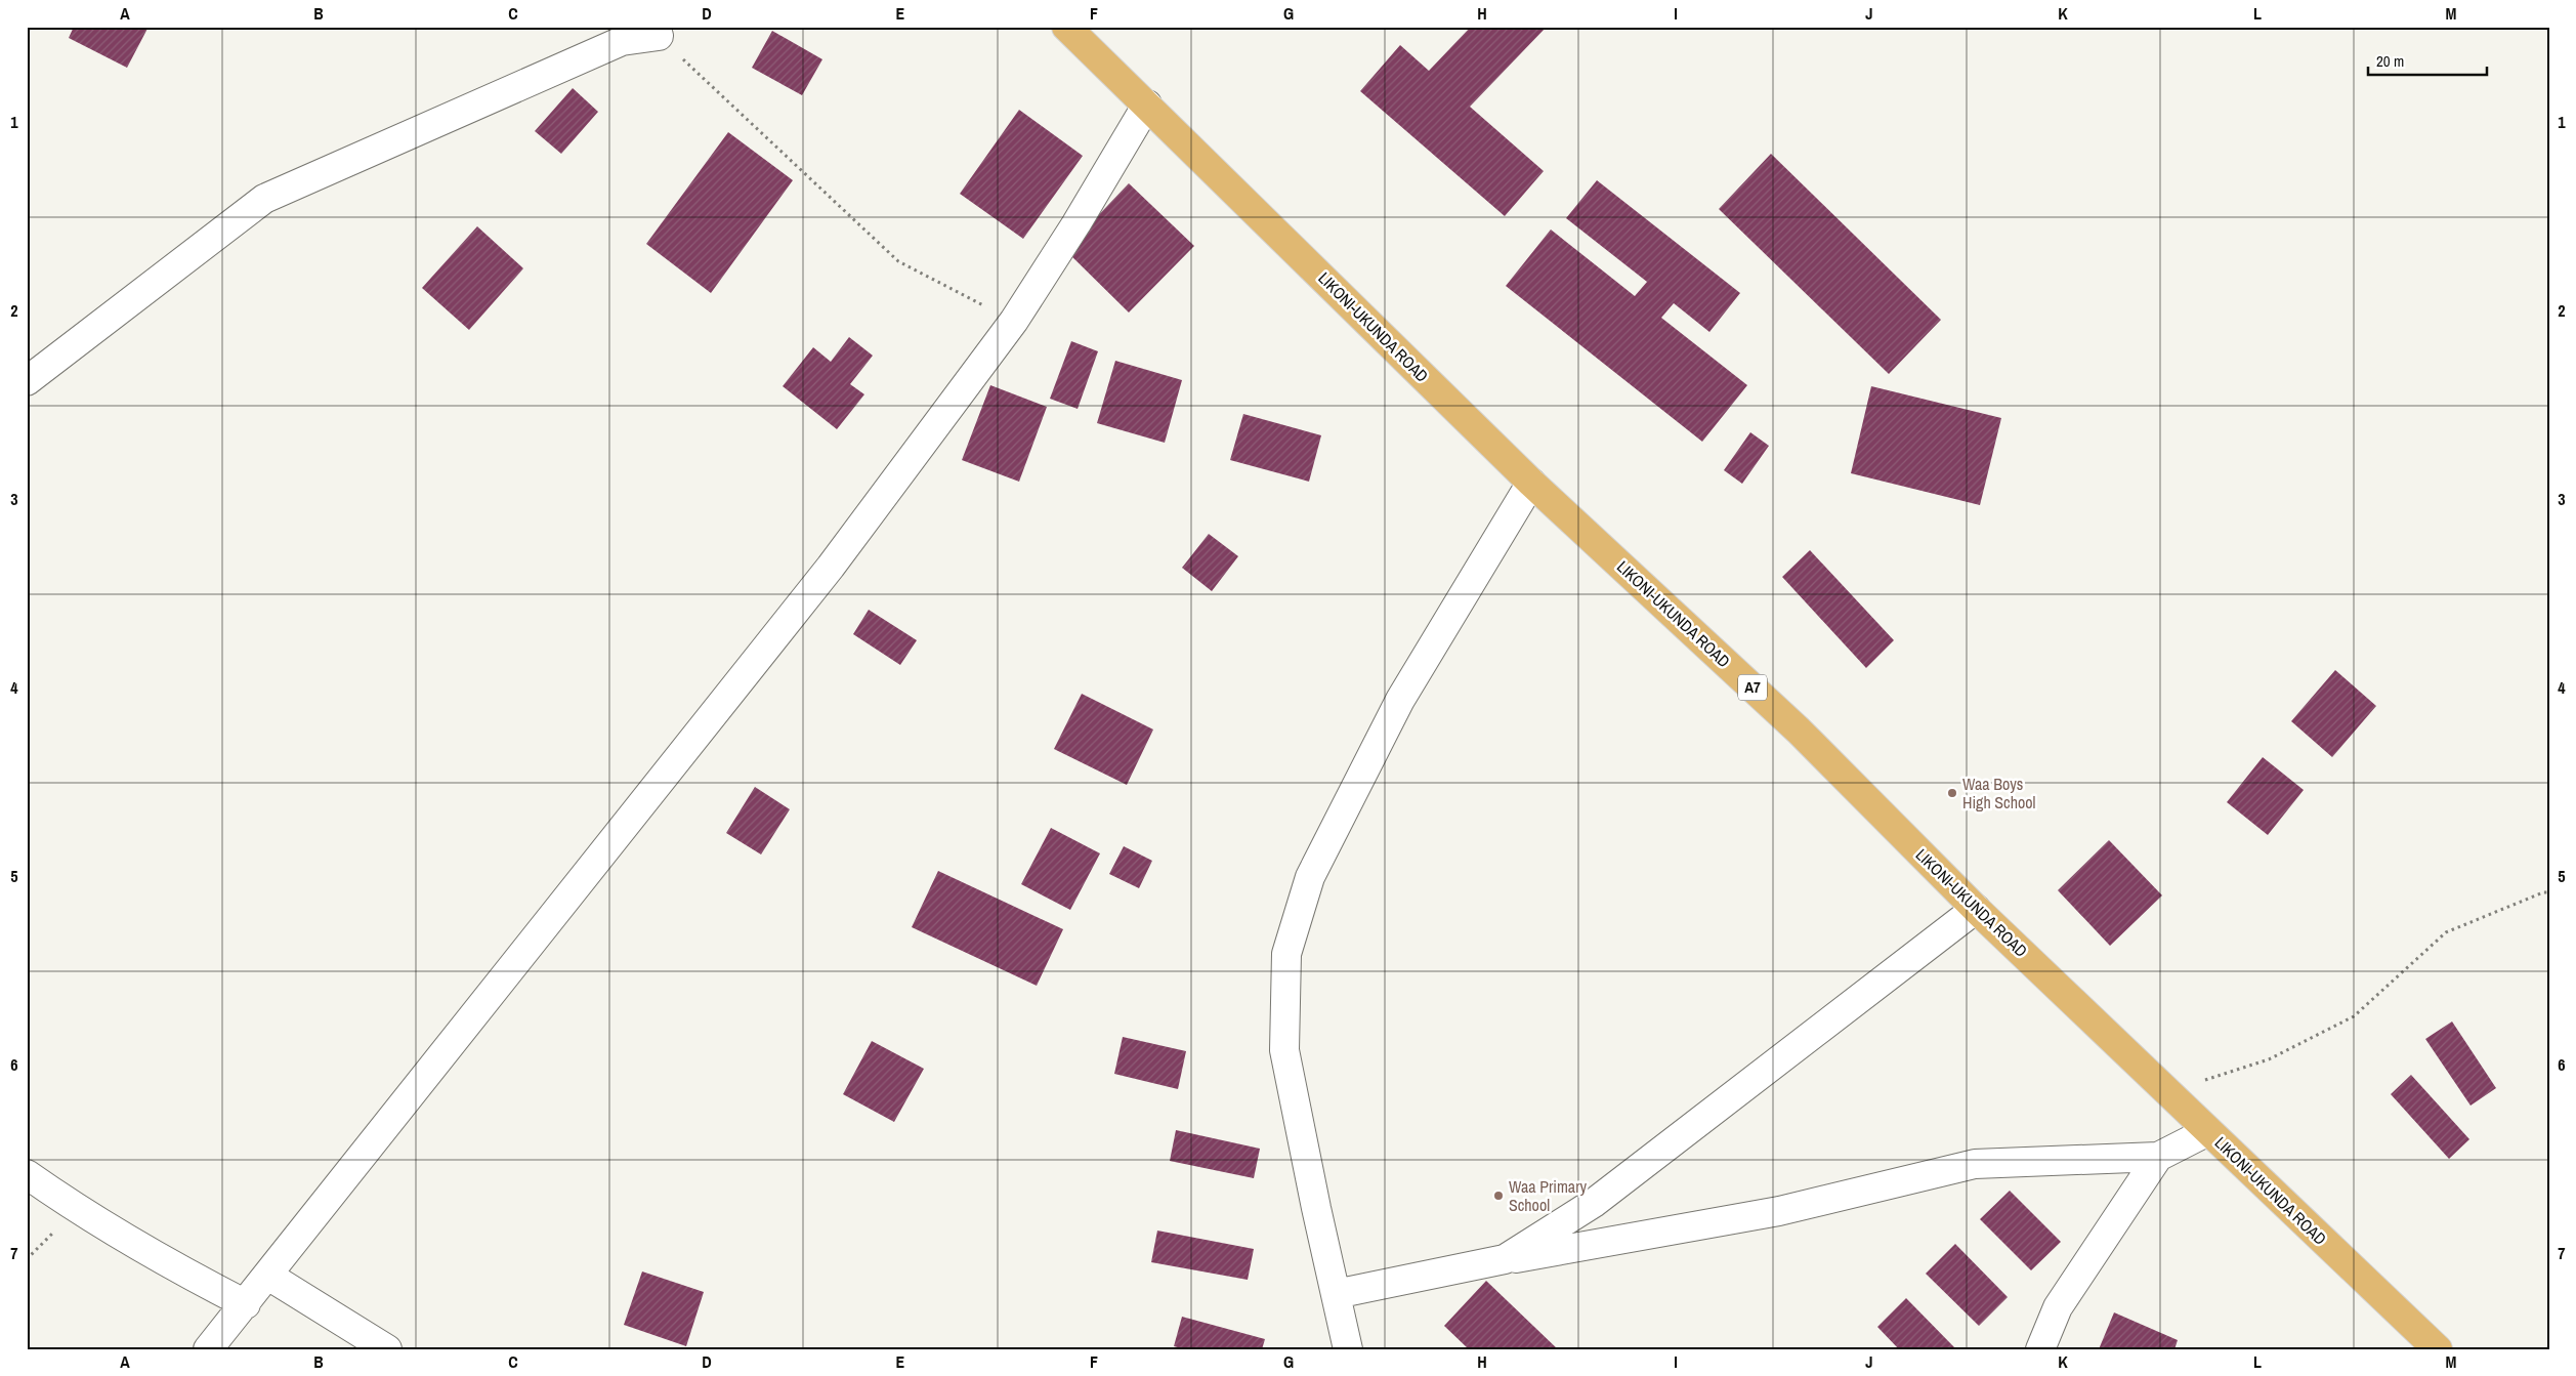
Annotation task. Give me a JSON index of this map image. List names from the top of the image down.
{
  "streets": {
    "highway": ["LIKONI-UKUNDA ROAD", "A7"]
  },
  "places": ["Waa Boys High School", "Waa Primary School"],
  "scale_bar": "20 m",
  "grid": {
    "columns": [
      "A",
      "B",
      "C",
      "D",
      "E",
      "F",
      "G",
      "H",
      "I",
      "J",
      "K",
      "L",
      "M"
    ],
    "rows": [
      "1",
      "2",
      "3",
      "4",
      "5",
      "6",
      "7"
    ]
  }
}
